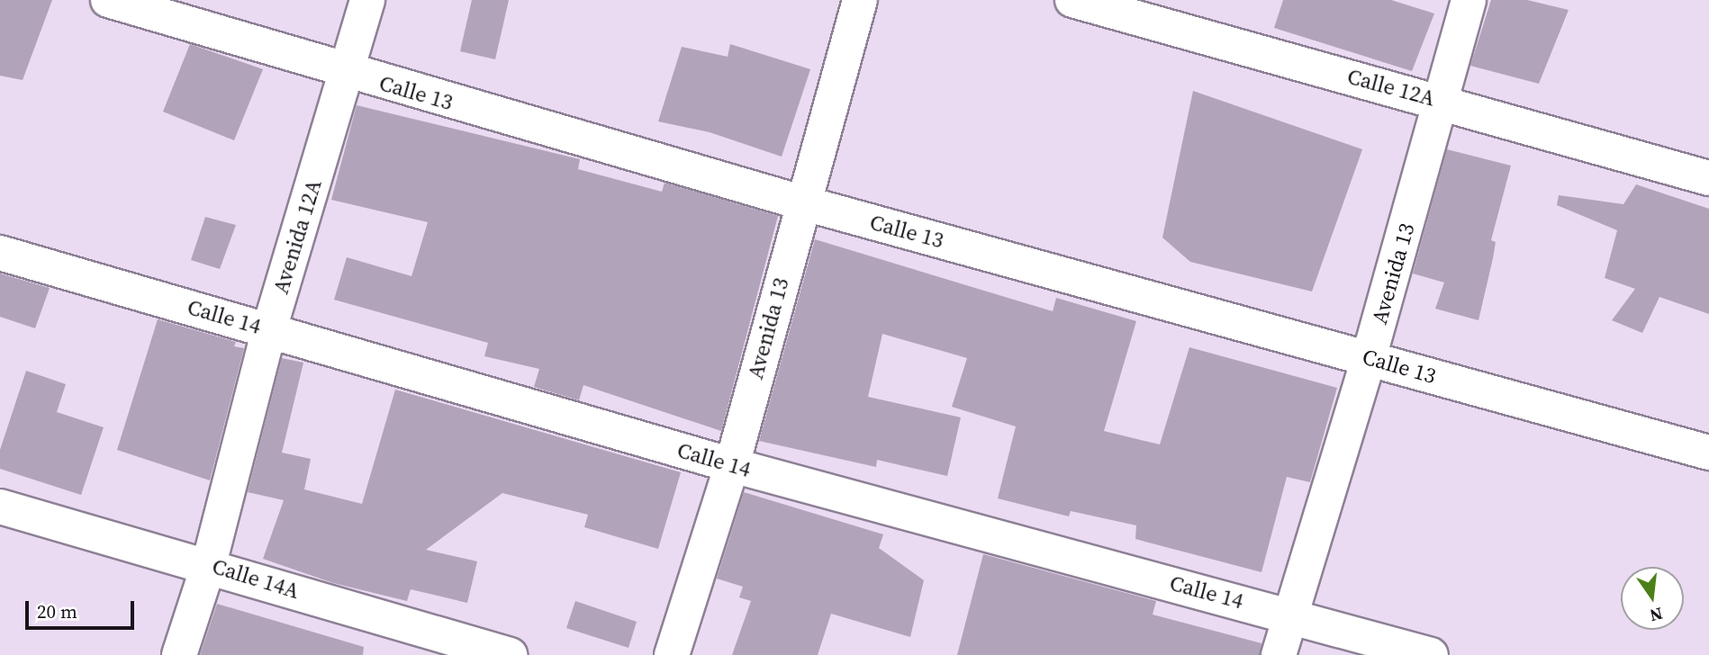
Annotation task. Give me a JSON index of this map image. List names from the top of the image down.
{
  "streets": {
    "street": [
      "Calle 12A",
      "Calle 13",
      "Avenida 12A",
      "Avenida 13",
      "Calle 14",
      "Calle 14A"
    ]
  },
  "crossings": [
    ["Calle 12A", "Avenida 13"],
    ["Calle 13", "Avenida 12A"],
    ["Calle 13", "Avenida 13"],
    ["Avenida 12A", "Calle 14"],
    ["Avenida 12A", "Calle 14A"],
    ["Avenida 13", "Calle 14"]
  ],
  "scale_bar": "20 m",
  "north": "bottom"
}
